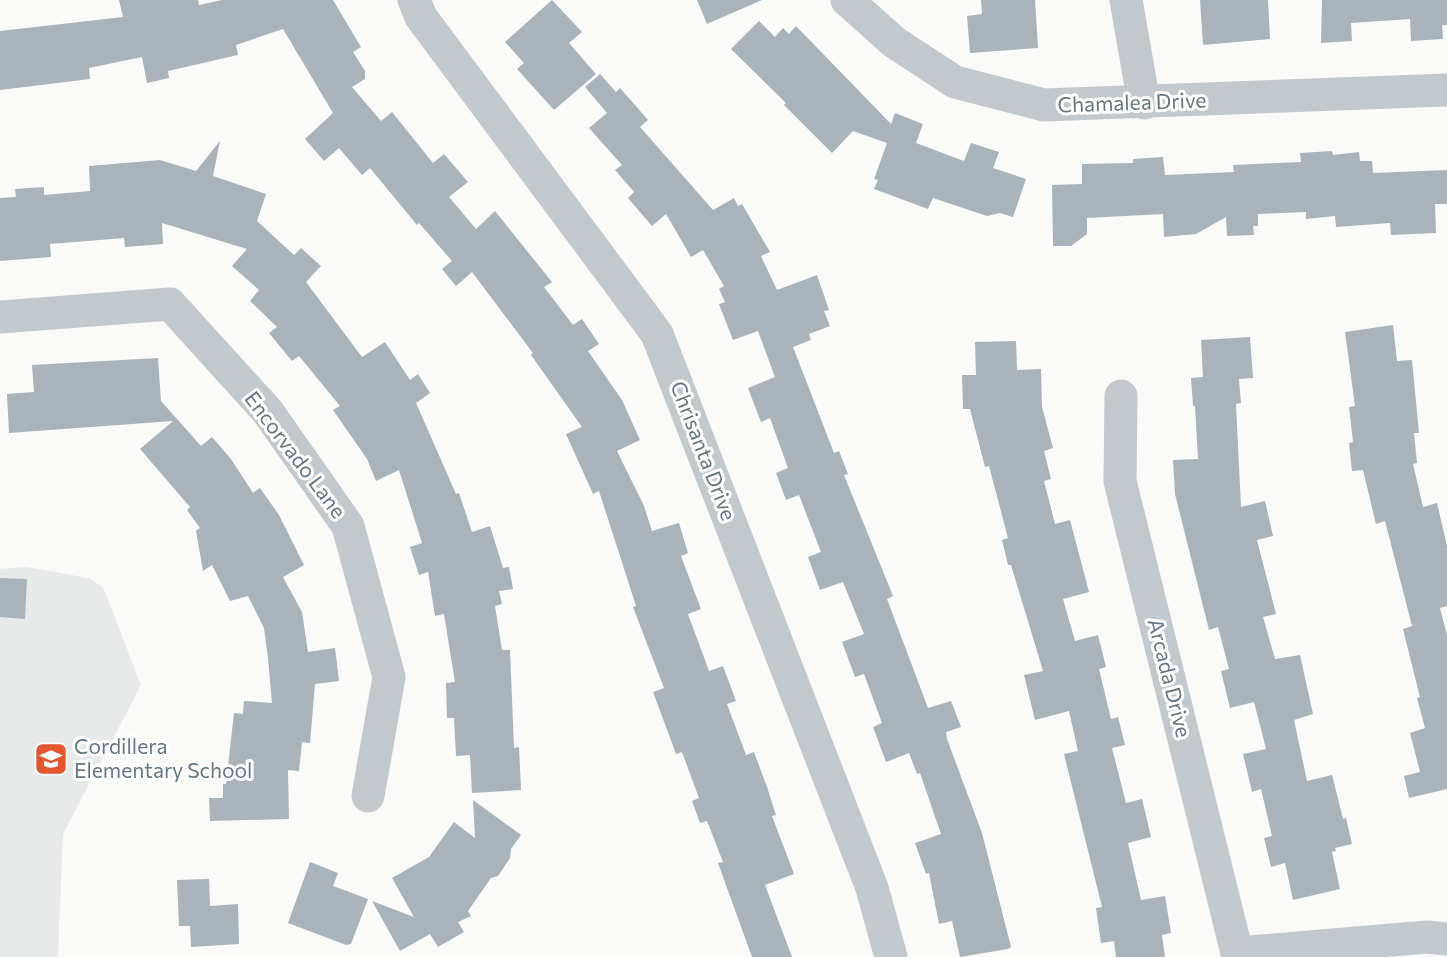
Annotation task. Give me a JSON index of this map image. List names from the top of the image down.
{
  "streets": {
    "street": [
      "Chamalea Drive",
      "Chrisanta Drive",
      "Encorvado Lane",
      "Arcada Drive"
    ]
  },
  "places": {
    "school or university": ["Cordillera Elementary School"]
  }
}
